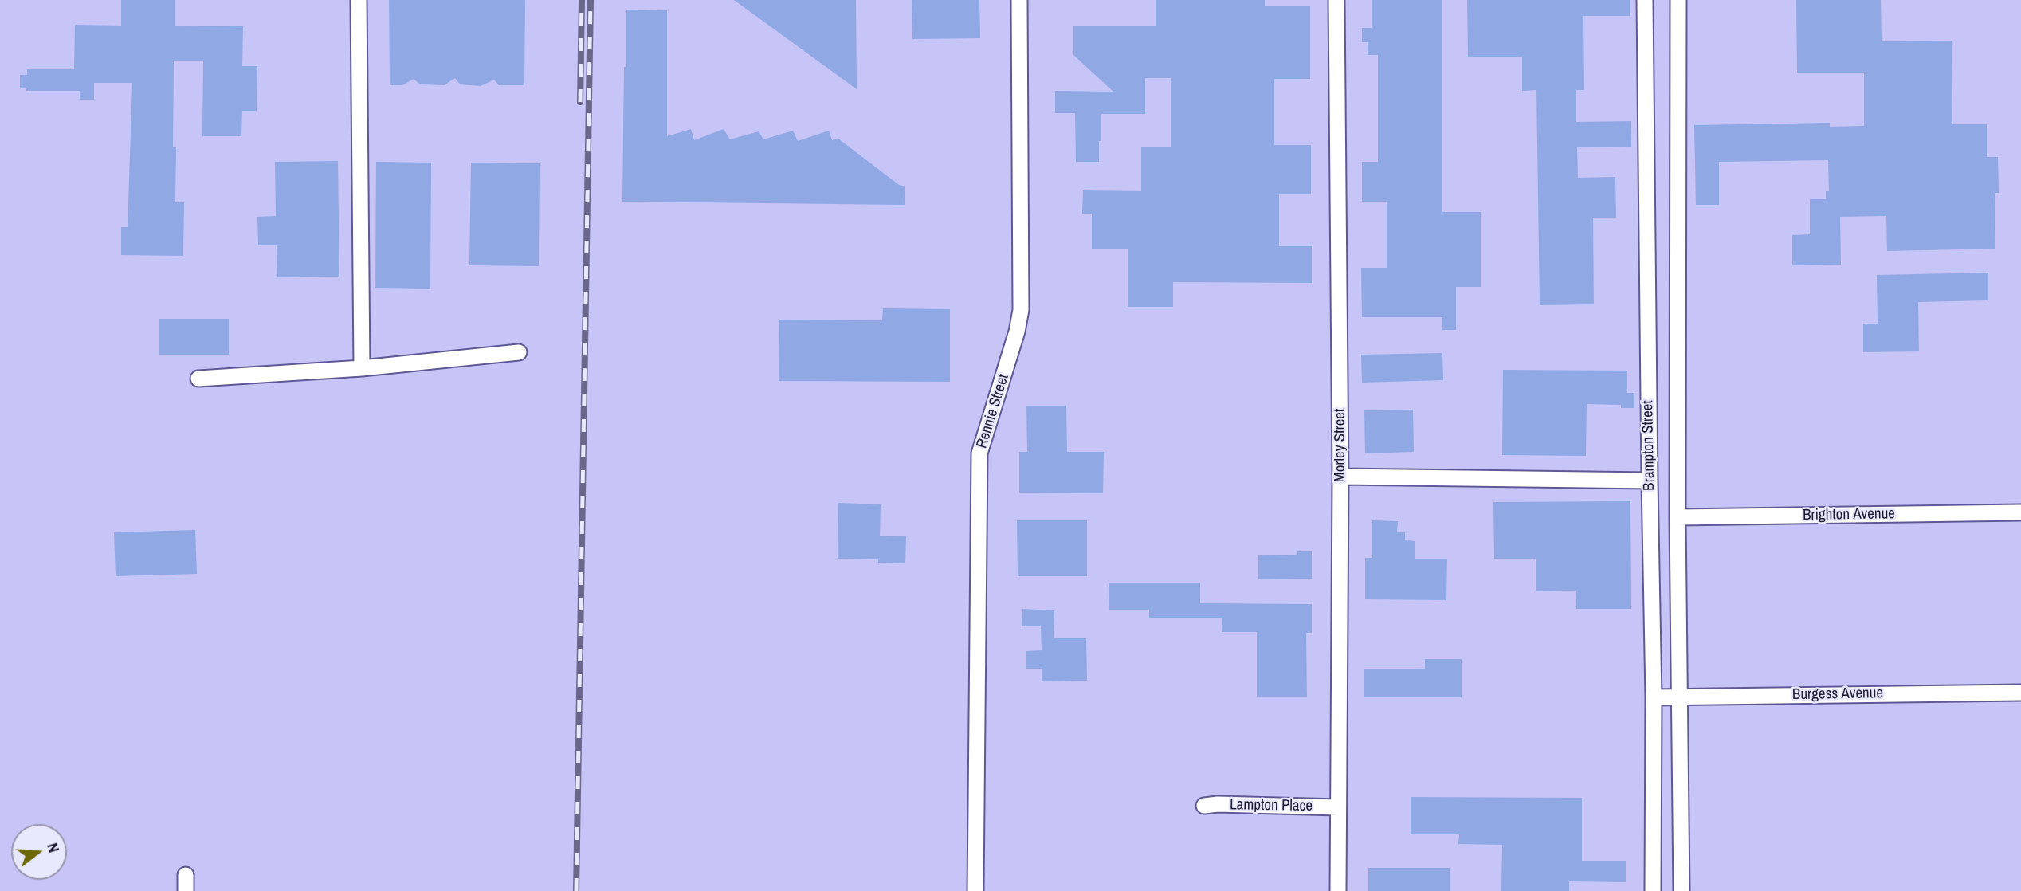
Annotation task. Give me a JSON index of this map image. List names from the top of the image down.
{
  "streets": {
    "street": [
      "Rennie Street",
      "Morley Street",
      "Brampton Street",
      "Brighton Avenue",
      "Burgess Avenue",
      "Lampton Place"
    ]
  },
  "crossings": [
    ["Morley Street", "Lampton Place"],
    ["Brampton Street", "Brighton Avenue"],
    ["Brampton Street", "Burgess Avenue"]
  ],
  "north": "right"
}
